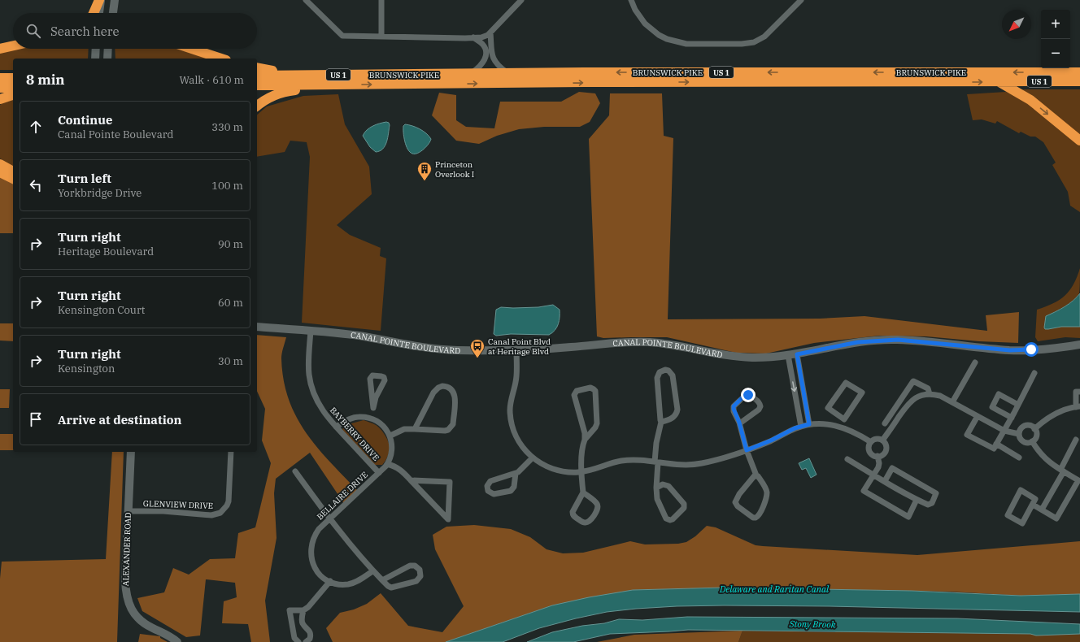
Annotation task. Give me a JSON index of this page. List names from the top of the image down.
{
  "streets": {
    "highway": ["BRUNSWICK PIKE", "US 1"],
    "street": [
      "CANAL POINTE BOULEVARD",
      "BAYBERRY DRIVE",
      "BELLAIRE DRIVE",
      "GLENVIEW DRIVE",
      "ALEXANDER ROAD"
    ]
  },
  "crossings": [
    ["CANAL POINTE BOULEVARD", "BAYBERRY DRIVE"],
    ["BAYBERRY DRIVE", "BELLAIRE DRIVE"],
    ["GLENVIEW DRIVE", "ALEXANDER ROAD"]
  ],
  "water": ["Delaware and Raritan Canal", "Stony Brook"],
  "places": {
    "building": ["Princeton Overlook I"],
    "bus stop": ["Canal Point Blvd at Heritage Blvd"]
  },
  "north": "bottom left",
  "page": {
    "map_buttons": ["+", "−"],
    "search": "Search here",
    "heading": ["8 min", "Walk · 610 m"],
    "list": [
      ["Continue", "Canal Pointe Boulevard", "330 m"],
      ["Turn left", "Yorkbridge Drive", "100 m"],
      ["Turn right", "Heritage Boulevard", "90 m"],
      ["Turn right", "Kensington Court", "60 m"],
      ["Turn right", "Kensington", "30 m"],
      "Arrive at destination"
    ]
  }
}
